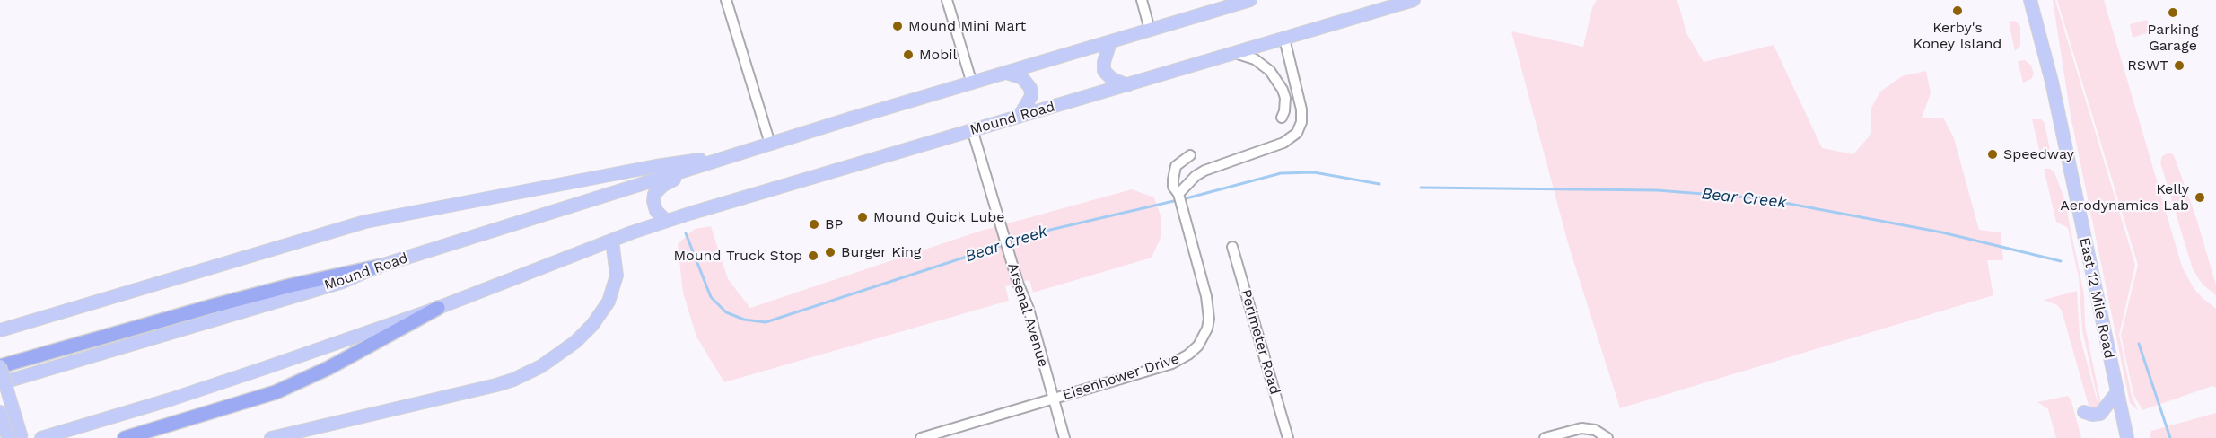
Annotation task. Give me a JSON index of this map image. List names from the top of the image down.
{
  "streets": {
    "main road": ["Mound Road", "East 12 Mile Road"],
    "street": ["Arsenal Avenue", "Perimeter Road", "Eisenhower Drive"]
  },
  "crossings": [
    ["Mound Road", "Arsenal Avenue"],
    ["Arsenal Avenue", "Eisenhower Drive"]
  ],
  "water": ["Bear Creek"],
  "places": [
    "Kerby's Koney Island",
    "Parking Garage",
    "Mound Mini Mart",
    "Mobil",
    "RSWT",
    "Speedway",
    "Kelly Aerodynamics Lab",
    "Mound Quick Lube",
    "BP",
    "Burger King",
    "Mound Truck Stop"
  ]
}
